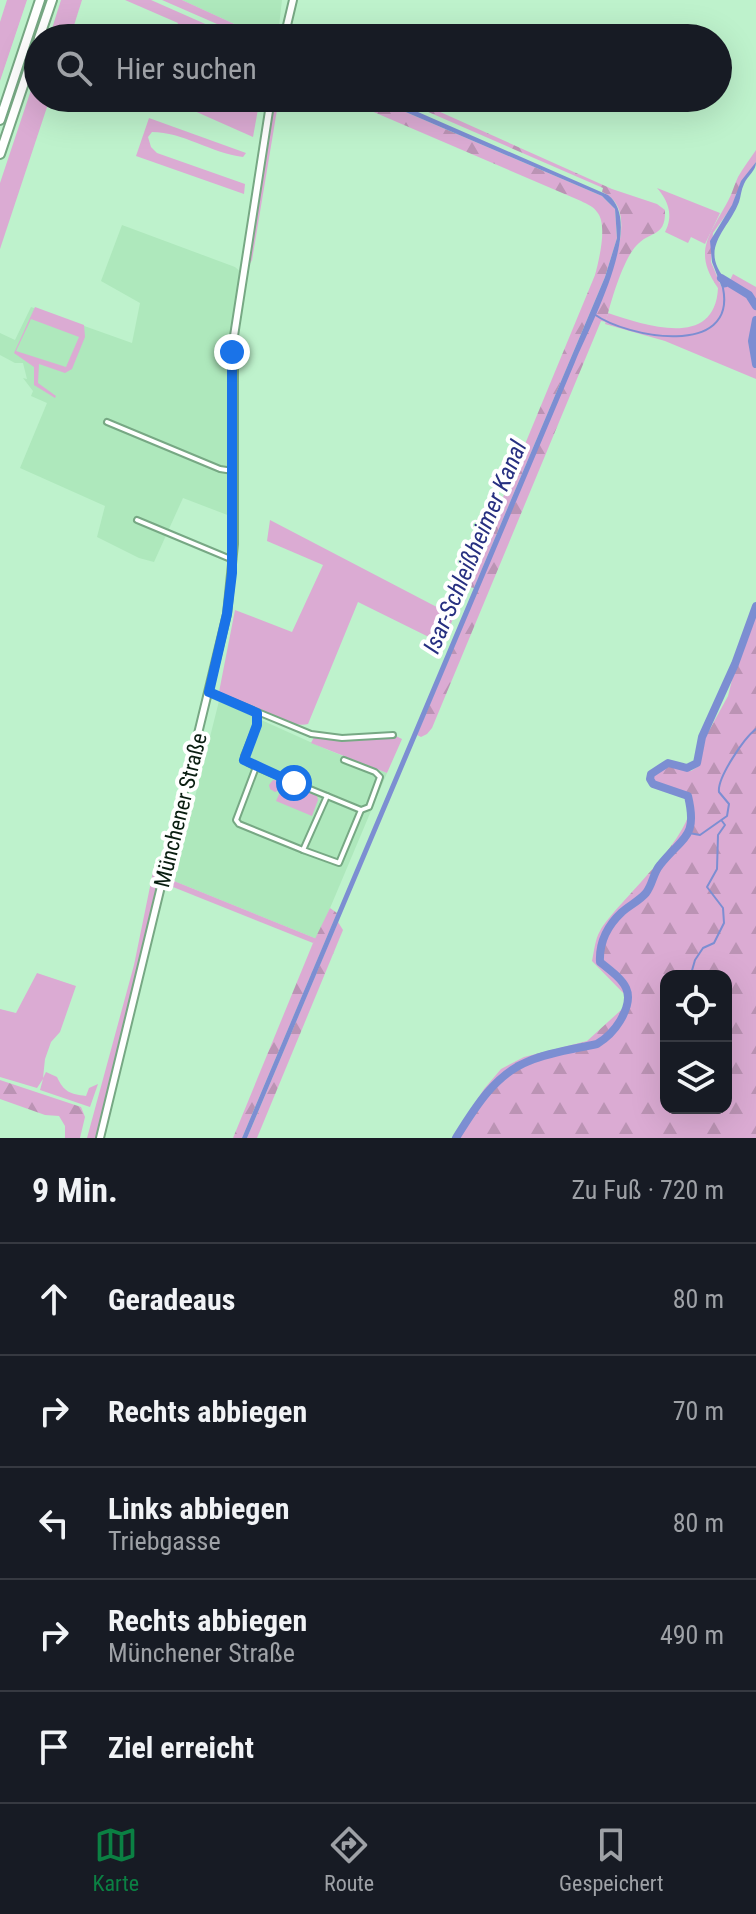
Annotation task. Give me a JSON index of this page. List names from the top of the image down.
{
  "streets": {
    "main road": ["Münchener Straße"]
  },
  "water": ["Isar-Schleißheimer Kanal"],
  "page": {
    "search": "Hier suchen",
    "heading": ["9 Min.", "Zu Fuß · 720 m"],
    "list": [
      ["Geradeaus", "80 m"],
      ["Rechts abbiegen", "70 m"],
      ["Links abbiegen", "Triebgasse", "80 m"],
      ["Rechts abbiegen", "Münchener Straße", "490 m"],
      "Ziel erreicht"
    ],
    "nav": ["Karte", "Route", "Gespeichert"]
  }
}
